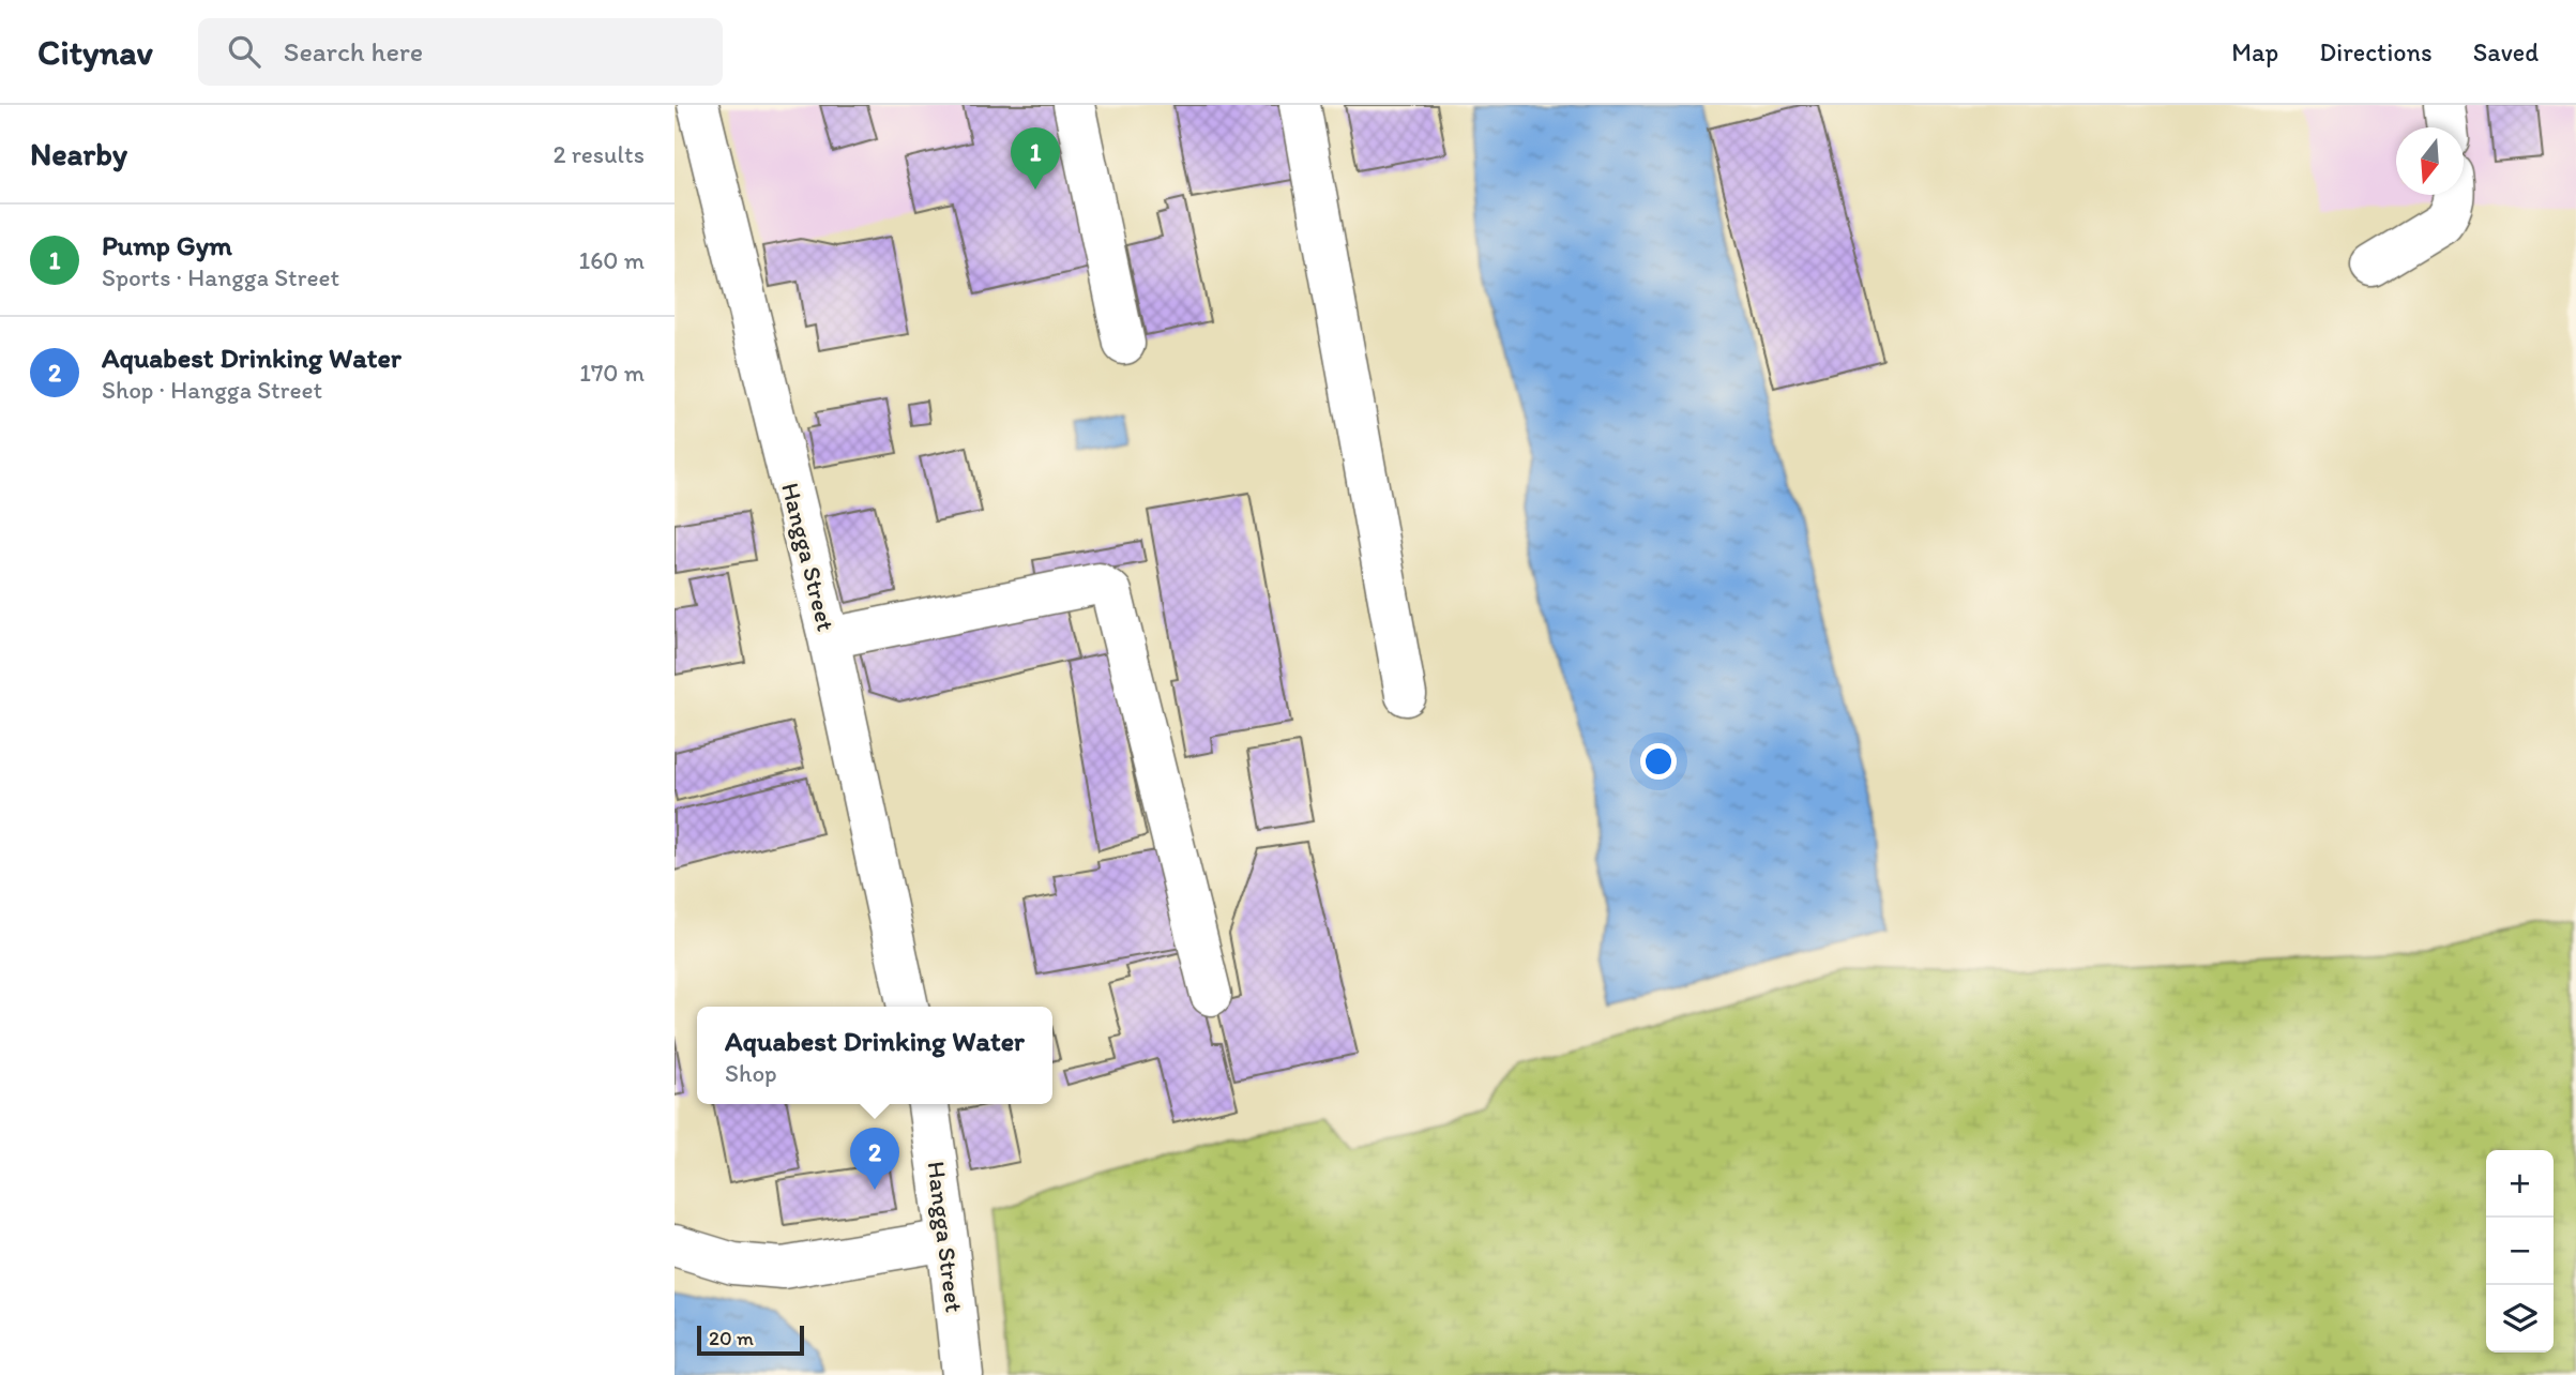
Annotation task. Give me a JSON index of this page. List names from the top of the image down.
{
  "streets": {
    "street": ["Hangga Street"]
  },
  "scale_bar": "20 m",
  "north": "bottom",
  "page": {
    "header": "Citynav",
    "search": "Search here",
    "nav": ["Map", "Directions", "Saved"],
    "heading": ["Nearby", "2 results"],
    "pins": ["1", "2"],
    "list": [
      {
        "mark": "1",
        "name": "Pump Gym",
        "note": "Sports · Hangga Street",
        "value": "160 m"
      },
      {
        "mark": "2",
        "name": "Aquabest Drinking Water",
        "note": "Shop · Hangga Street",
        "value": "170 m"
      }
    ],
    "popup": ["Aquabest Drinking Water", "Shop"],
    "map_buttons": ["+", "−"],
    "scale": "20 m"
  }
}
